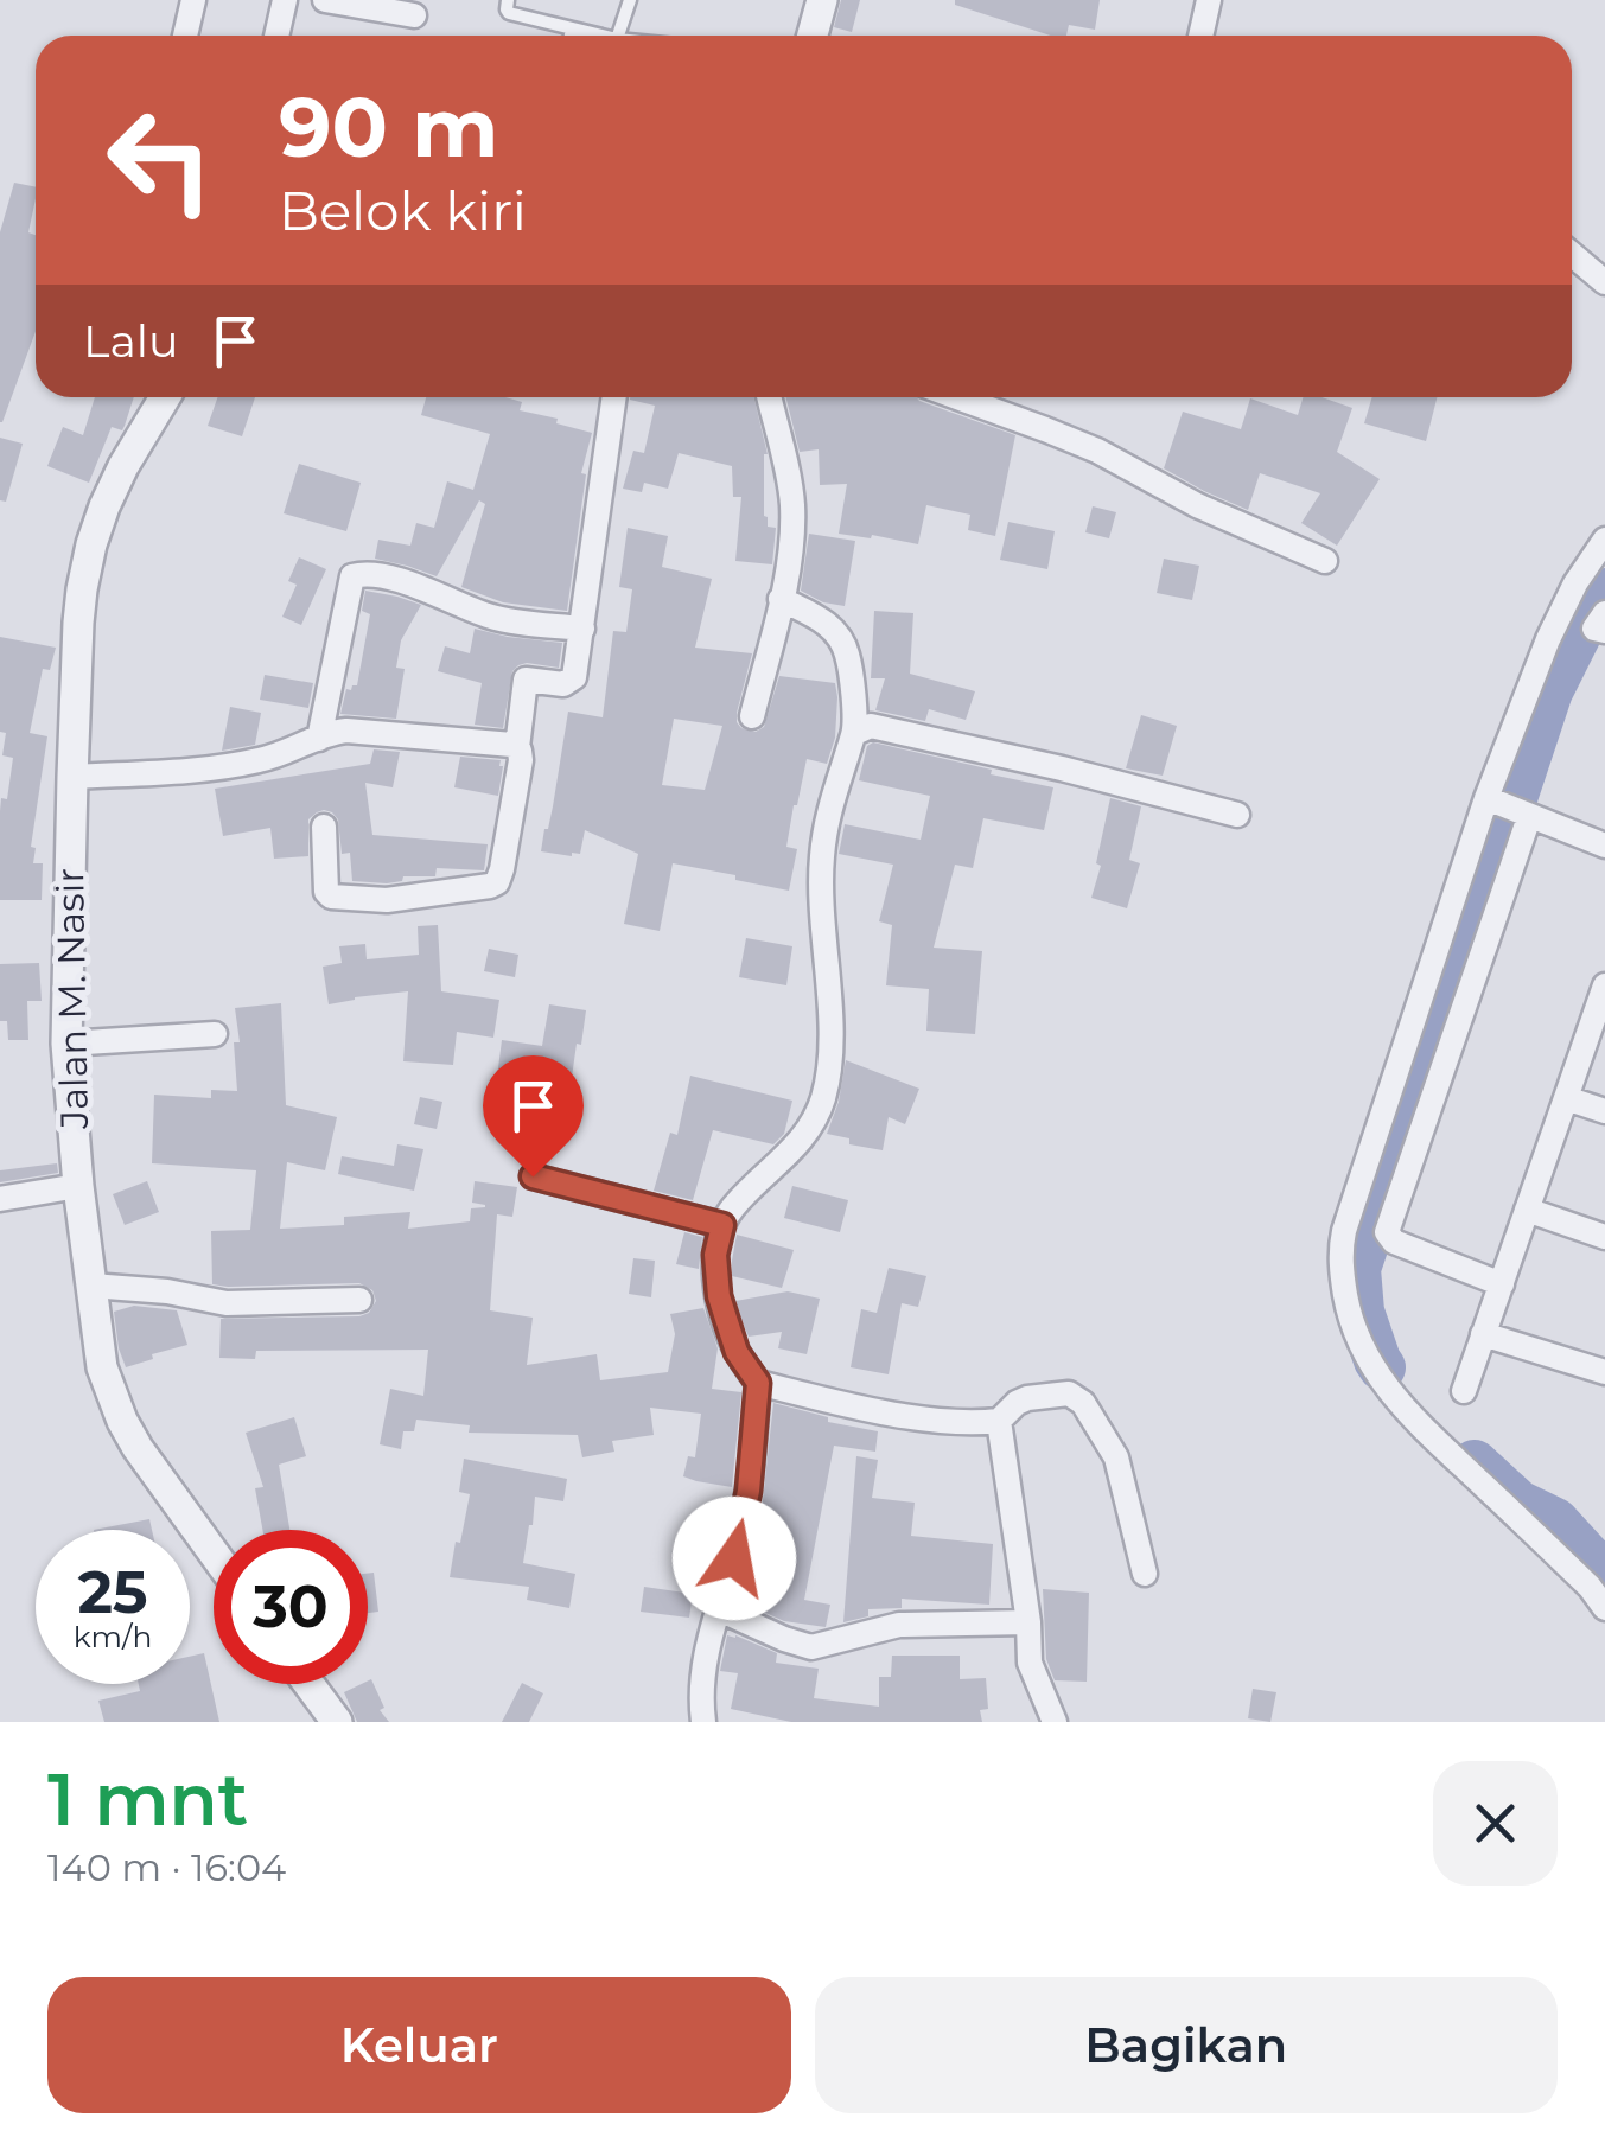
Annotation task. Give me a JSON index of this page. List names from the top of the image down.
{
  "streets": {
    "street": ["Jalan M. Nasir"]
  },
  "page": {
    "turn": ["90 m", "Belok kiri"],
    "then": "Lalu",
    "speed": "25 km/h",
    "limit": "30",
    "heading": ["1 mnt", "140 m · 16:04"],
    "buttons": ["Keluar", "Bagikan"]
  }
}
